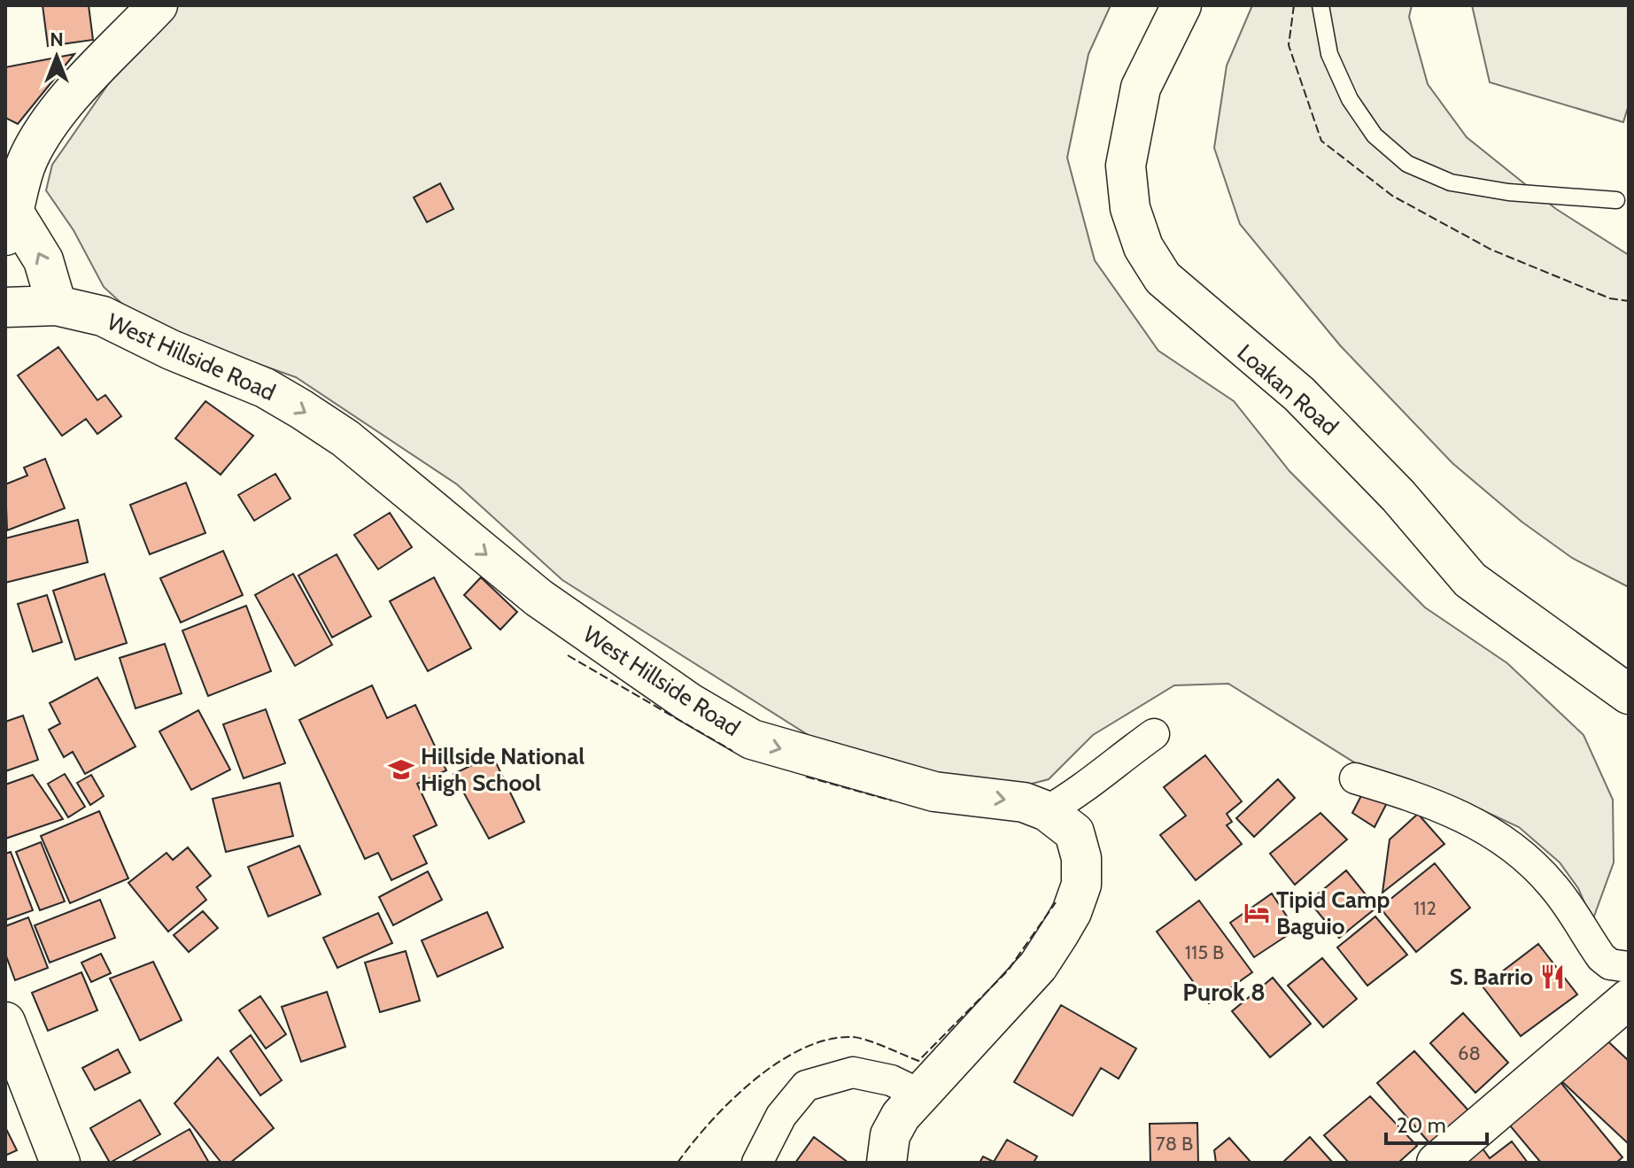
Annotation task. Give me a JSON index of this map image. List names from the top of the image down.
{
  "streets": {
    "street": ["West Hillside Road", "Loakan Road"]
  },
  "one_way": ["West Hillside Road"],
  "districts": ["Purok 8"],
  "places": {
    "school or university": ["Hillside National High School"],
    "hotel": ["Tipid Camp Baguio"],
    "restaurant": ["S. Barrio"]
  },
  "house_numbers": [
    "112",
    "115 B",
    "68",
    "78 B"
  ],
  "scale_bar": "20 m",
  "north": "top"
}
